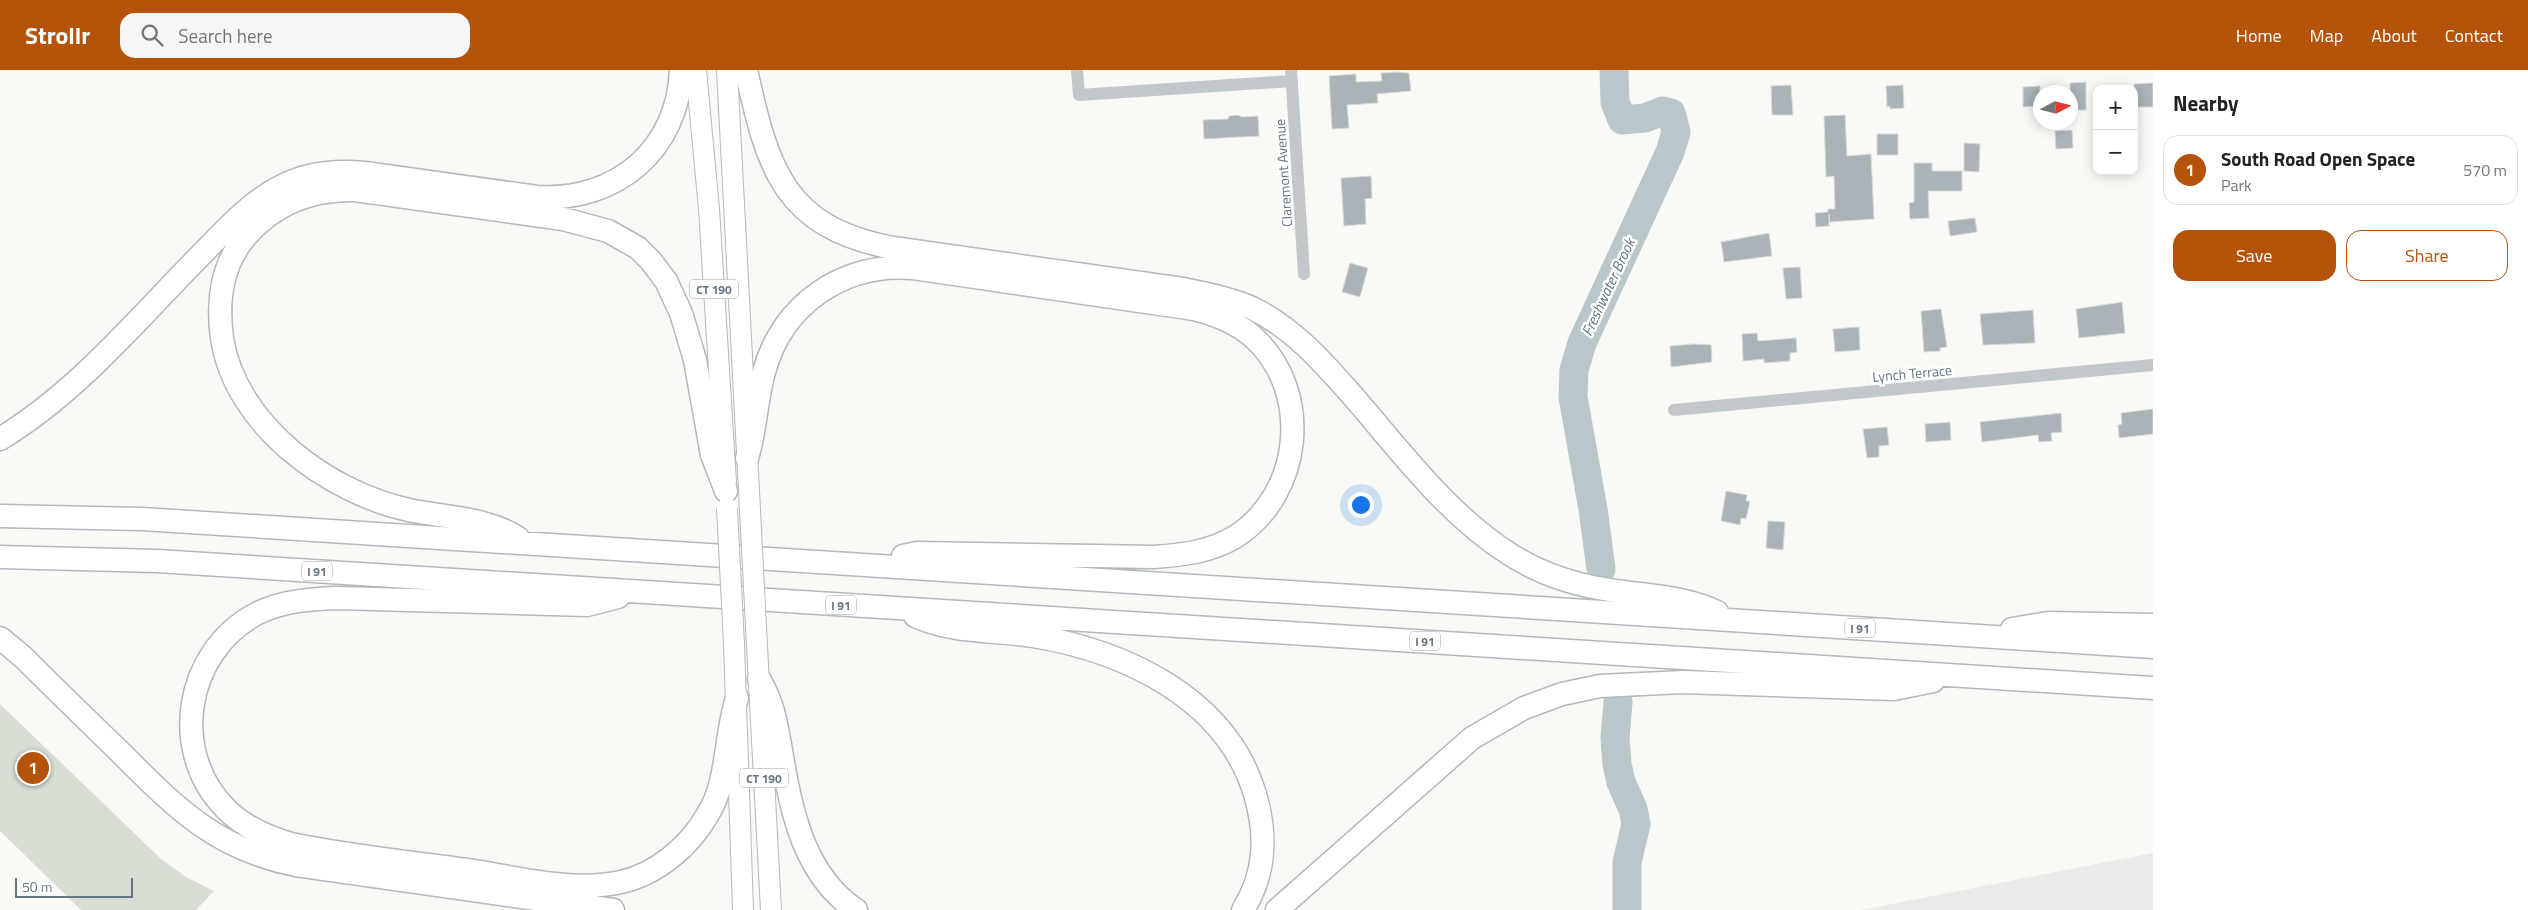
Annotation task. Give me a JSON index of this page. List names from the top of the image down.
{
  "streets": {
    "highway": ["I 91"],
    "main road": ["CT 190"],
    "street": ["Claremont Avenue", "Lynch Terrace"]
  },
  "water": ["Freshwater Brook"],
  "scale_bar": "50 m",
  "north": "right",
  "page": {
    "header": "Strollr",
    "search": "Search here",
    "nav": [
      "Home",
      "Map",
      "About",
      "Contact"
    ],
    "heading": "Nearby",
    "map_buttons": ["+", "−"],
    "list": [
      {
        "mark": "1",
        "name": "South Road Open Space",
        "note": "Park",
        "value": "570 m"
      }
    ],
    "buttons": ["Save", "Share"],
    "pins": "1",
    "scale": "50 m"
  }
}
